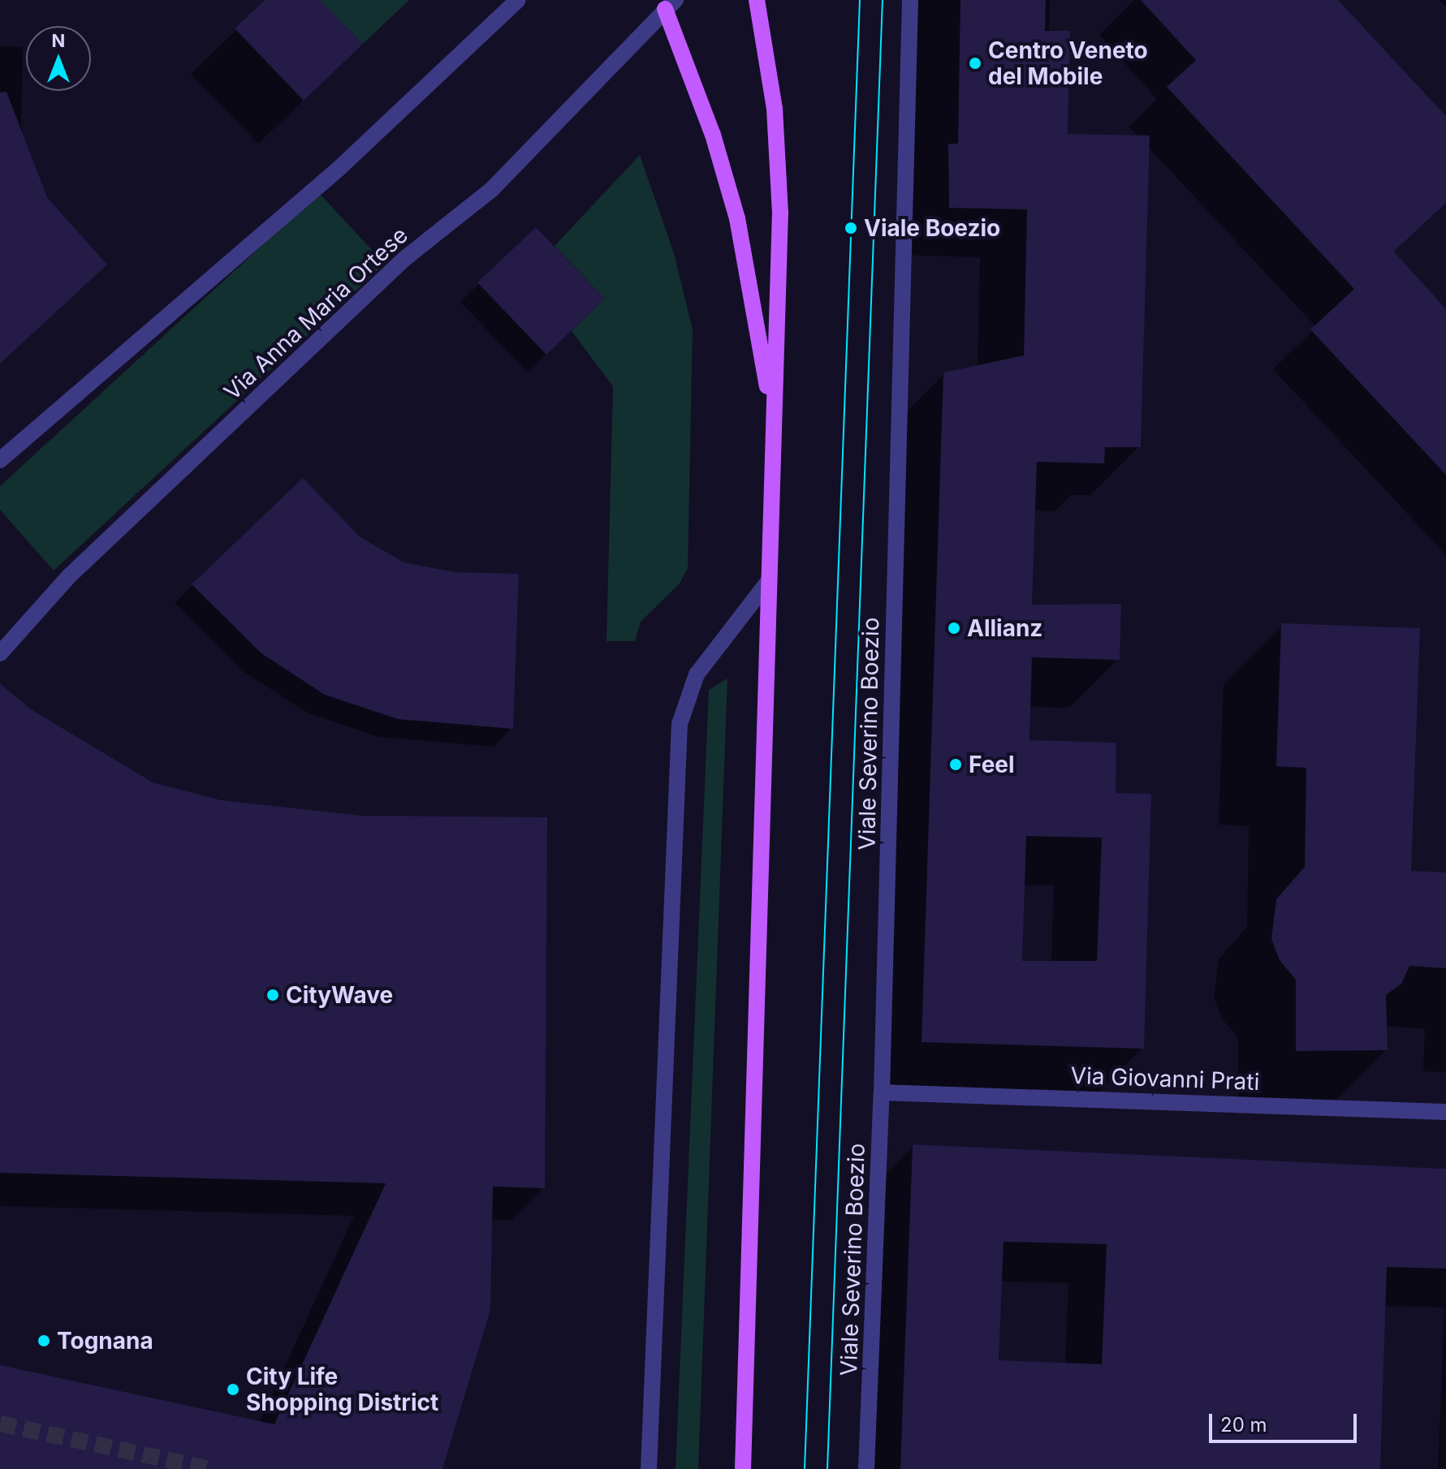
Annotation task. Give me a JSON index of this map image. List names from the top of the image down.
{
  "streets": {
    "street": ["Via Anna Maria Ortese", "Viale Severino Boezio", "Via Giovanni Prati"]
  },
  "crossings": [
    ["Viale Severino Boezio", "Via Giovanni Prati"]
  ],
  "places": [
    "Centro Veneto del Mobile",
    "Viale Boezio",
    "Allianz",
    "Feel",
    "CityWave",
    "Tognana",
    "City Life Shopping District"
  ],
  "scale_bar": "20 m",
  "north": "top"
}
